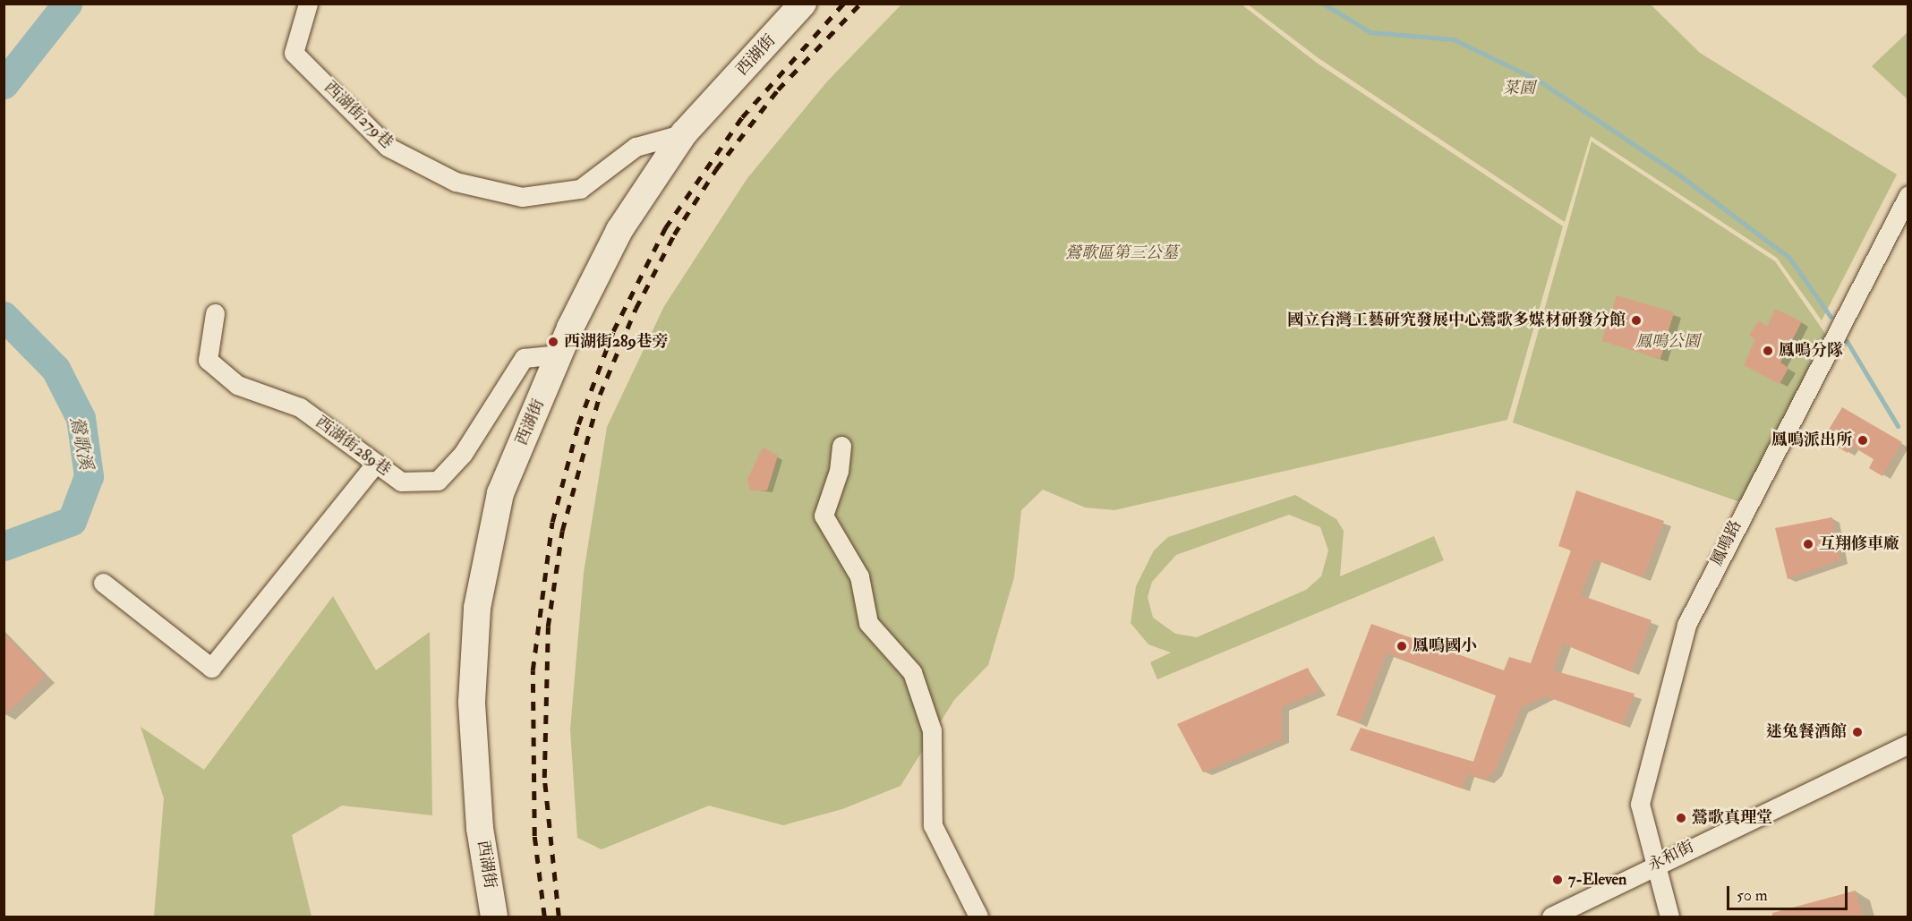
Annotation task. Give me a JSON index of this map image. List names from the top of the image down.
{
  "streets": {
    "street": [
      "西湖街",
      "西湖街279巷",
      "西湖街289巷",
      "鳳鳴路",
      "永和街"
    ]
  },
  "crossings": [
    ["西湖街", "西湖街279巷"],
    ["西湖街", "西湖街289巷"],
    ["鳳鳴路", "永和街"]
  ],
  "water": ["鶯歌溪"],
  "parks": ["菜園", "鶯歌區第三公墓", "鳳鳴公園"],
  "places": [
    "國立台灣工藝研究發展中心鶯歌多媒材研發分館",
    "西湖街289巷旁",
    "鳳鳴分隊",
    "鳳鳴派出所",
    "互翔修車廠",
    "鳳鳴國小",
    "迷兔餐酒館",
    "鶯歌真理堂",
    "7-Eleven"
  ],
  "scale_bar": "50 m"
}
